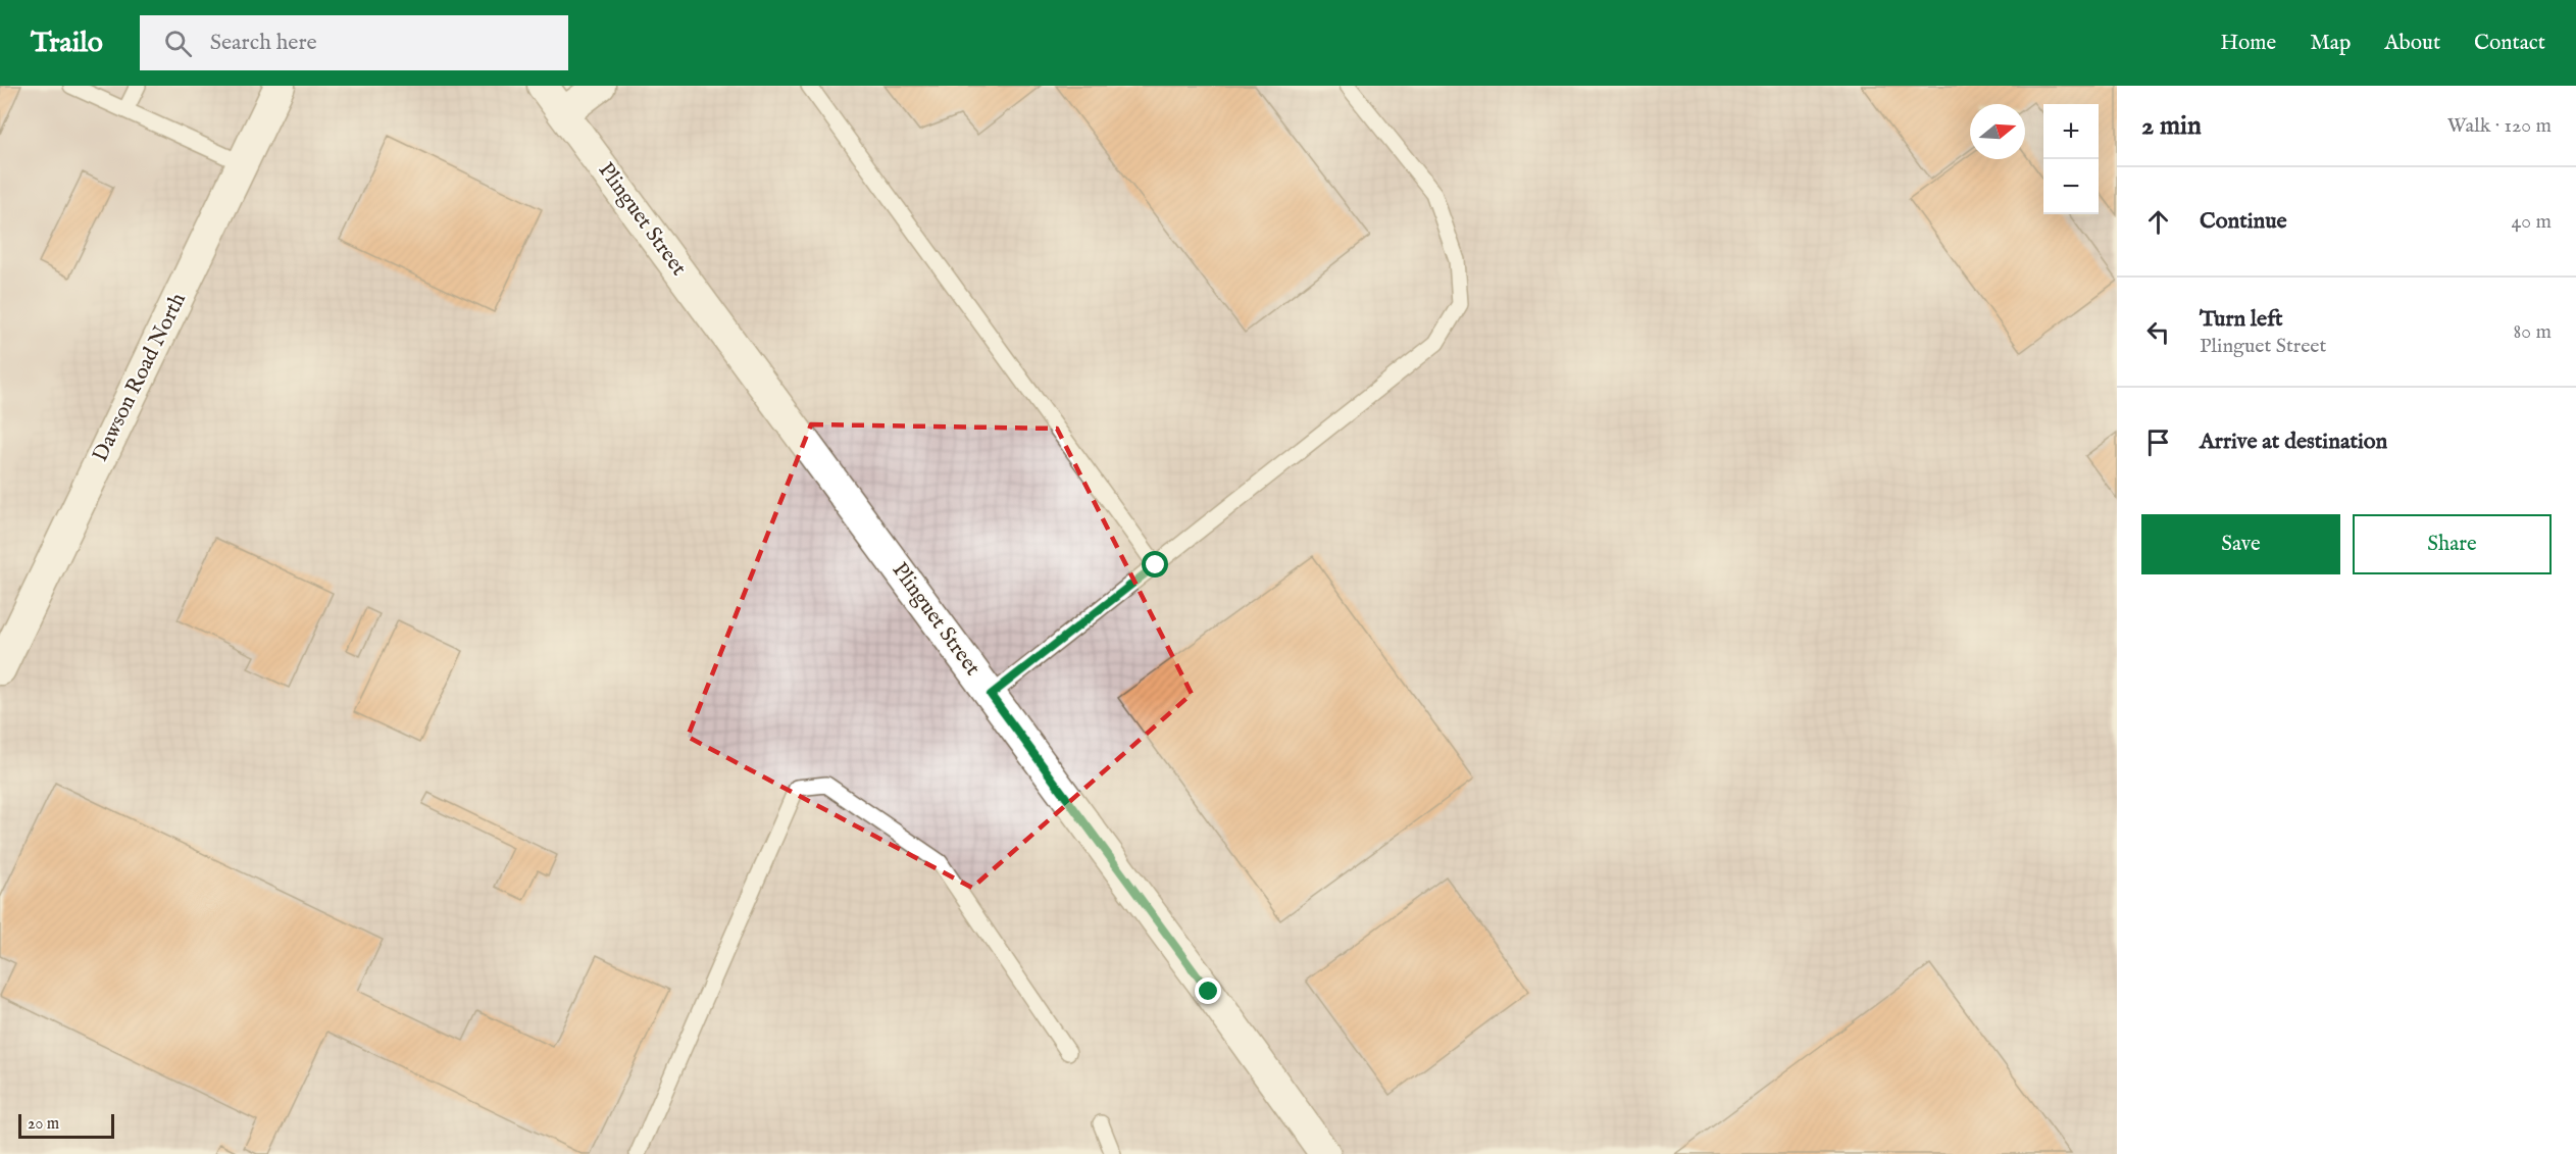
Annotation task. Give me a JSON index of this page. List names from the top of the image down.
{
  "streets": {
    "street": ["Plinguet Street", "Dawson Road North"]
  },
  "scale_bar": "20 m",
  "north": "right",
  "page": {
    "header": "Trailo",
    "search": "Search here",
    "nav": [
      "Home",
      "Map",
      "About",
      "Contact"
    ],
    "heading": ["2 min", "Walk · 120 m"],
    "map_buttons": ["+", "−"],
    "list": [
      ["Continue", "40 m"],
      ["Turn left", "Plinguet Street", "80 m"],
      "Arrive at destination"
    ],
    "buttons": ["Save", "Share"],
    "scale": "20 m"
  }
}
